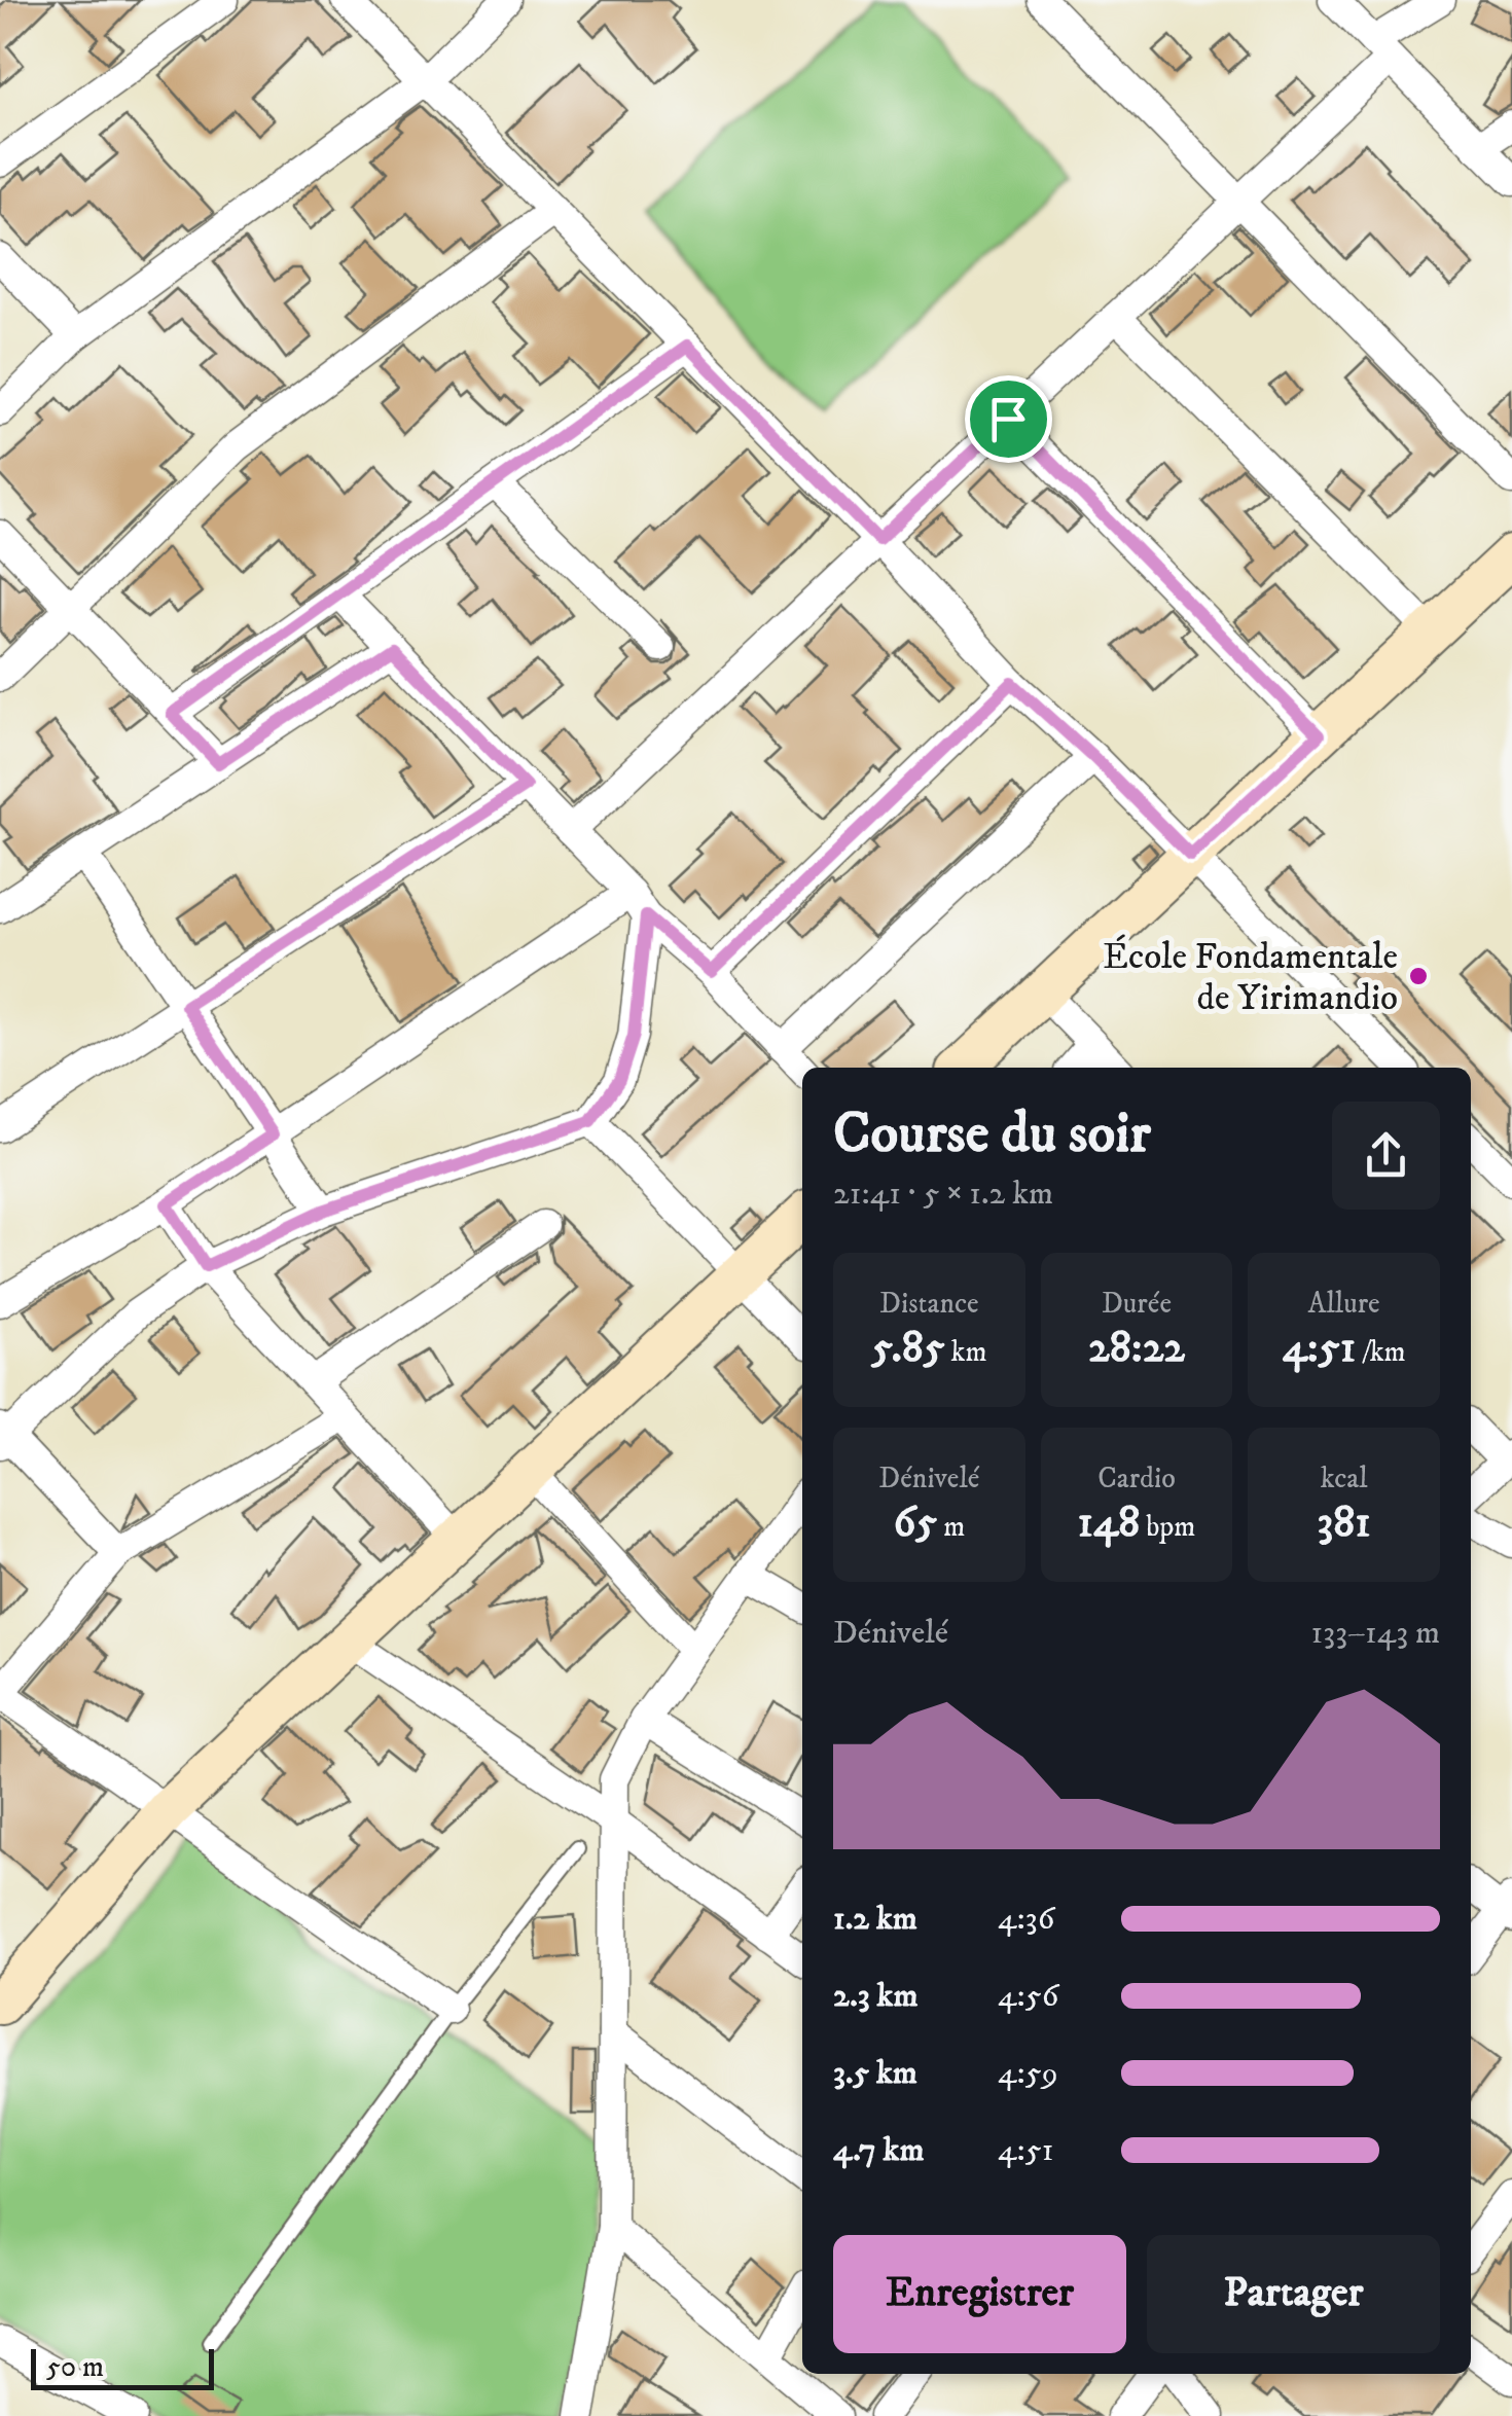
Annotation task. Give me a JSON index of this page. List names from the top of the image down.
{
  "places": ["École Fondamentale de Yirimandio"],
  "scale_bar": "50 m",
  "page": {
    "heading": ["Course du soir", "21:41 · 5 × 1.2 km"],
    "stats": [
      ["Distance", "5.85 km"],
      ["Durée", "28:22"],
      ["Allure", "4:51 /km"],
      ["Dénivelé", "65 m"],
      ["Cardio", "148 bpm"],
      ["kcal", "381"]
    ],
    "chart": ["Dénivelé", "133–143 m"],
    "list": [
      {
        "name": "1.2 km",
        "note": "4:36"
      },
      {
        "name": "2.3 km",
        "note": "4:56"
      },
      {
        "name": "3.5 km",
        "note": "4:59"
      },
      {
        "name": "4.7 km",
        "note": "4:51"
      }
    ],
    "buttons": ["Enregistrer", "Partager"],
    "scale": "50 m"
  }
}
